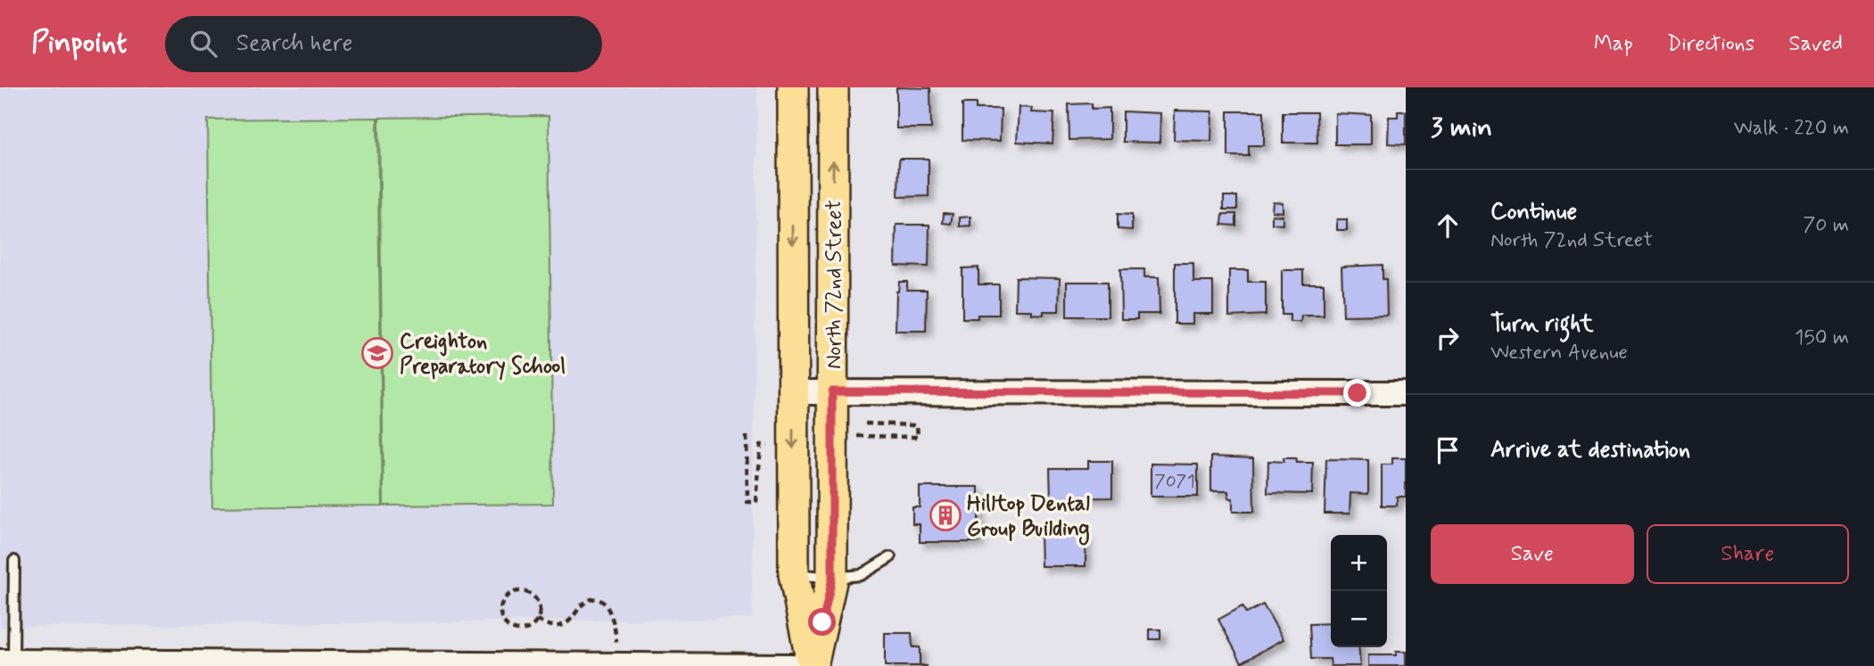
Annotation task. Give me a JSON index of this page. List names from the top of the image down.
{
  "streets": {
    "main road": ["North 72nd Street"]
  },
  "places": {
    "school or university": ["Creighton Preparatory School"],
    "building": ["Hilltop Dental Group Building"]
  },
  "house_numbers": ["7071"],
  "page": {
    "header": "Pinpoint",
    "search": "Search here",
    "nav": ["Map", "Directions", "Saved"],
    "heading": ["3 min", "Walk · 220 m"],
    "list": [
      ["Continue", "North 72nd Street", "70 m"],
      ["Turn right", "Western Avenue", "150 m"],
      "Arrive at destination"
    ],
    "buttons": ["Save", "Share"],
    "map_buttons": ["+", "−"]
  }
}
